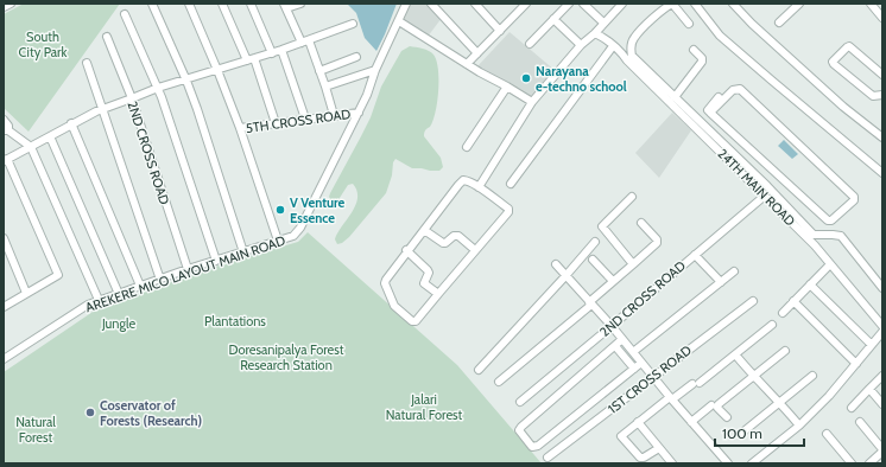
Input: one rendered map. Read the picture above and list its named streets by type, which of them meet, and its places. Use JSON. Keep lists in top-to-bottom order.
{
  "streets": {
    "street": [
      "5TH CROSS ROAD",
      "2ND CROSS ROAD",
      "24TH MAIN ROAD",
      "AREKERE MICO LAYOUT MAIN ROAD",
      "1ST CROSS ROAD"
    ]
  },
  "crossings": [
    ["5TH CROSS ROAD", "AREKERE MICO LAYOUT MAIN ROAD"],
    ["2ND CROSS ROAD", "24TH MAIN ROAD"],
    ["2ND CROSS ROAD", "AREKERE MICO LAYOUT MAIN ROAD"]
  ],
  "parks": [
    "South City Park",
    "Plantations",
    "Jungle",
    "Doresanipalya Forest Research Station",
    "Jalari Natural Forest",
    "Natural Forest"
  ],
  "places": ["Narayana e-techno school", "V Venture Essence", "Coservator of Forests (Research)"],
  "scale_bar": "100 m"
}
